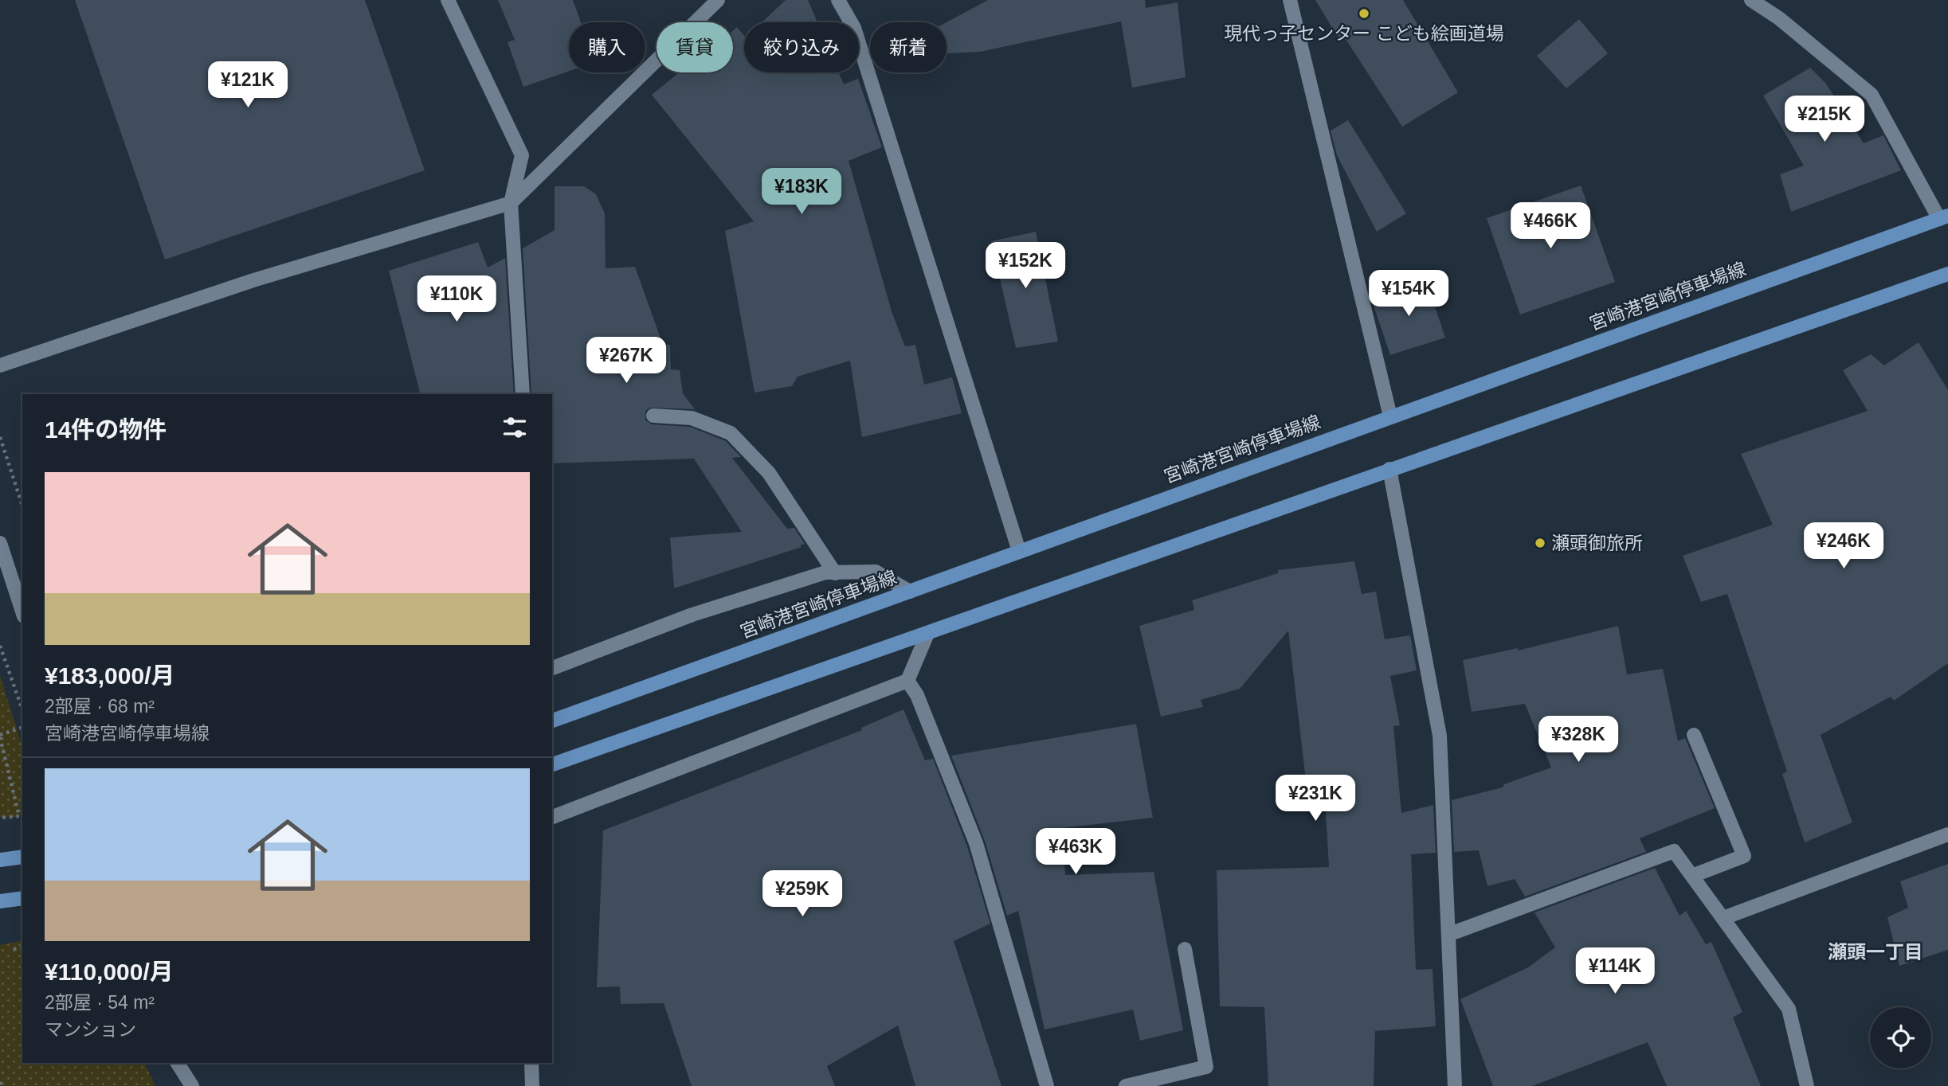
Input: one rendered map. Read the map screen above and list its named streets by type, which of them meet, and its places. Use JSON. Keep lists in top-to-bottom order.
{
  "streets": {
    "main road": ["宮崎港宮崎停車場線"]
  },
  "districts": ["瀬頭一丁目"],
  "places": ["現代っ子センター こども絵画道場", "瀬頭御旅所"],
  "page": {
    "chip": [
      "購入",
      "賃貸",
      "絞り込み",
      "新着"
    ],
    "price": [
      "¥121K",
      "¥215K",
      "¥183K",
      "¥466K",
      "¥152K",
      "¥154K",
      "¥110K",
      "¥267K",
      "¥246K",
      "¥328K",
      "¥231K",
      "¥463K",
      "¥259K",
      "¥114K"
    ],
    "heading": "14件の物件",
    "list": [
      {
        "name": "¥183,000/月",
        "note": "2部屋 · 68 m² · 宮崎港宮崎停車場線"
      },
      {
        "name": "¥110,000/月",
        "note": "2部屋 · 54 m² · マンション"
      }
    ]
  }
}
